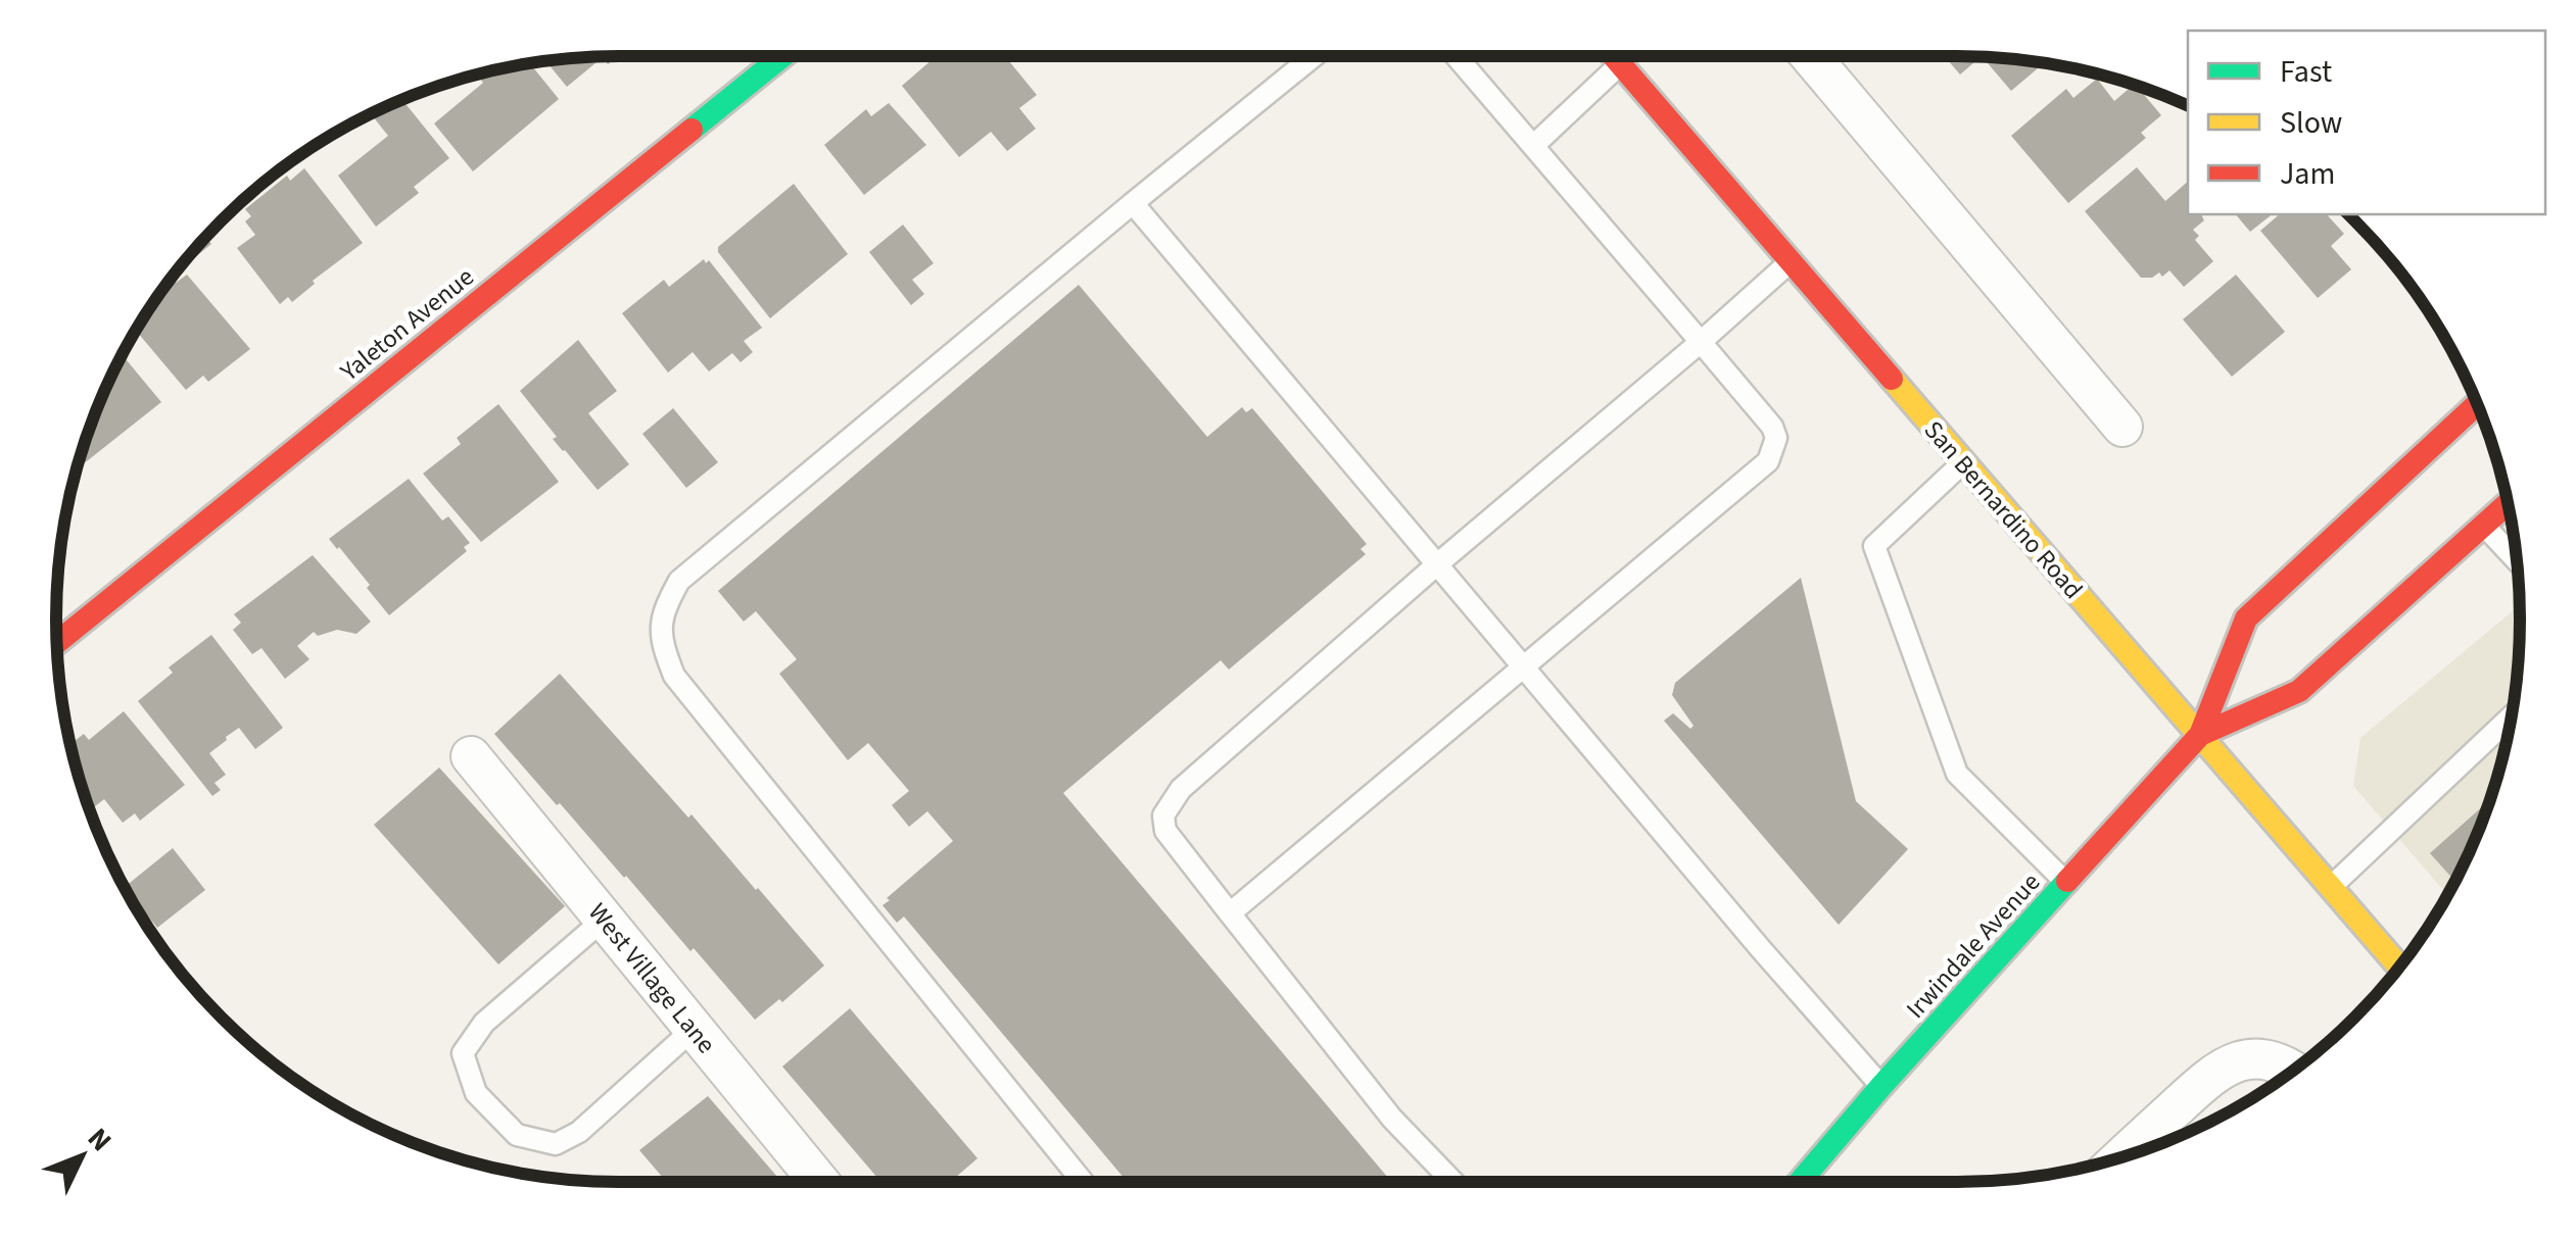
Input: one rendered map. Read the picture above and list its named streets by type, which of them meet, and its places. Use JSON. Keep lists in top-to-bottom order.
{
  "streets": {
    "main road": ["Yaleton Avenue", "San Bernardino Road", "Irwindale Avenue"],
    "street": ["West Village Lane"]
  },
  "crossings": [
    ["San Bernardino Road", "Irwindale Avenue"]
  ],
  "legend": ["Fast", "Slow", "Jam"],
  "north": "top right"
}
